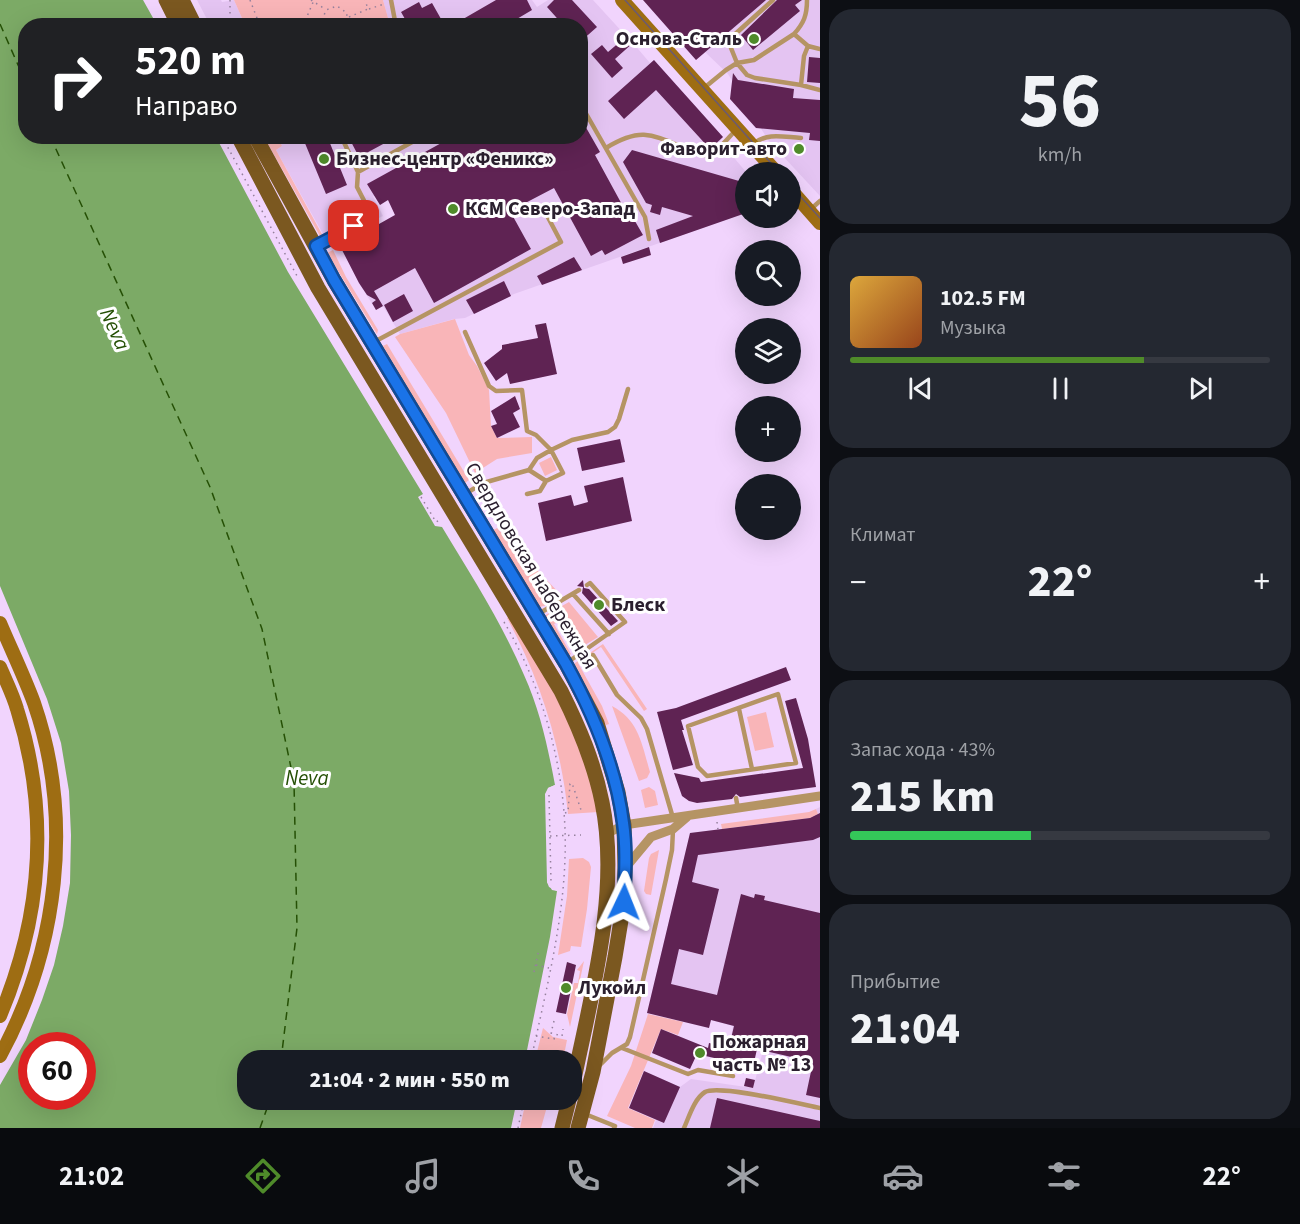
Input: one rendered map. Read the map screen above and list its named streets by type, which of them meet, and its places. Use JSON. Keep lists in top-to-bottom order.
{
  "streets": {
    "main road": ["Свердловская набережная"]
  },
  "water": ["Neva"],
  "places": [
    "Основа-Сталь",
    "Фаворит-авто",
    "Бизнес-центр «Феникс»",
    "КСМ Северо-Запад",
    "Блеск",
    "Лукойл",
    "Пожарная часть № 13"
  ],
  "page": {
    "tile": [
      ["56", "km/h"],
      "Климат",
      ["Запас хода · 43%", "215 km"],
      ["Прибытие", "21:04"]
    ],
    "turn": ["520 m", "Направо"],
    "map_buttons": ["+", "−"],
    "song": ["102.5 FM", "Музыка"],
    "heat": ["−", "22°", "+"],
    "limit": "60",
    "trip": "21:04 · 2 мин · 550 m",
    "tabs": ["21:02", "22°"]
  }
}
